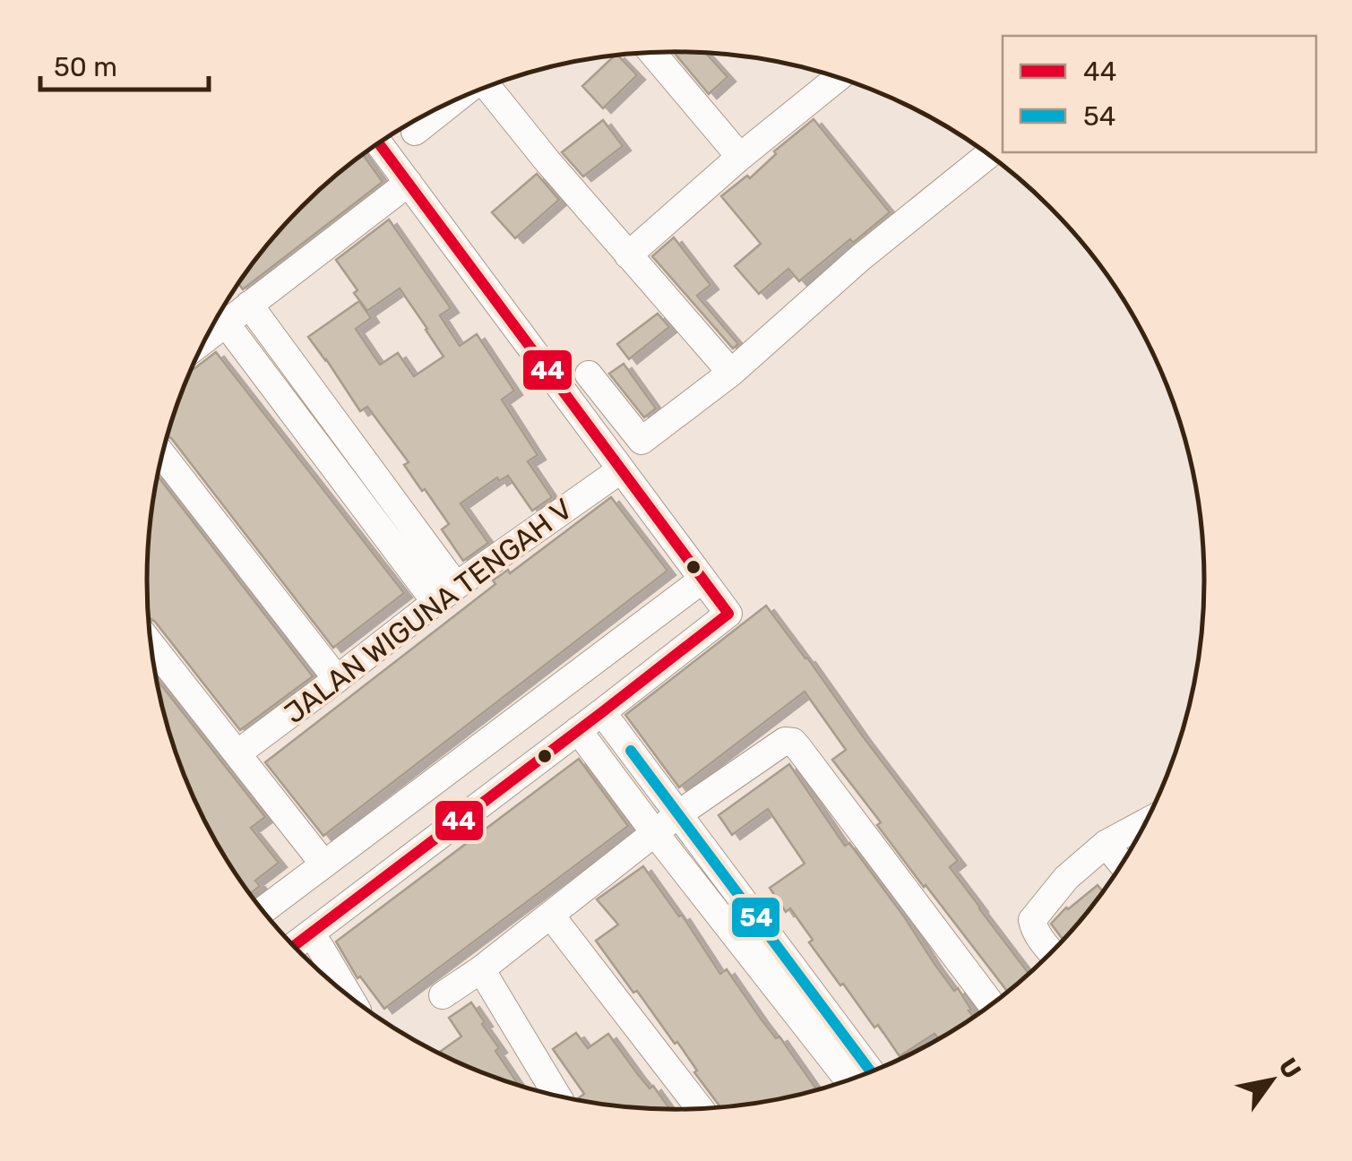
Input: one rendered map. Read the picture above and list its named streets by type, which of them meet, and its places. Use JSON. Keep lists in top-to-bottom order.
{
  "streets": {
    "street": ["JALAN WIGUNA TENGAH V"]
  },
  "lines": ["transit line 44", "transit line 54"],
  "legend": ["44", "54"],
  "scale_bar": "50 m",
  "north": "top right"
}
